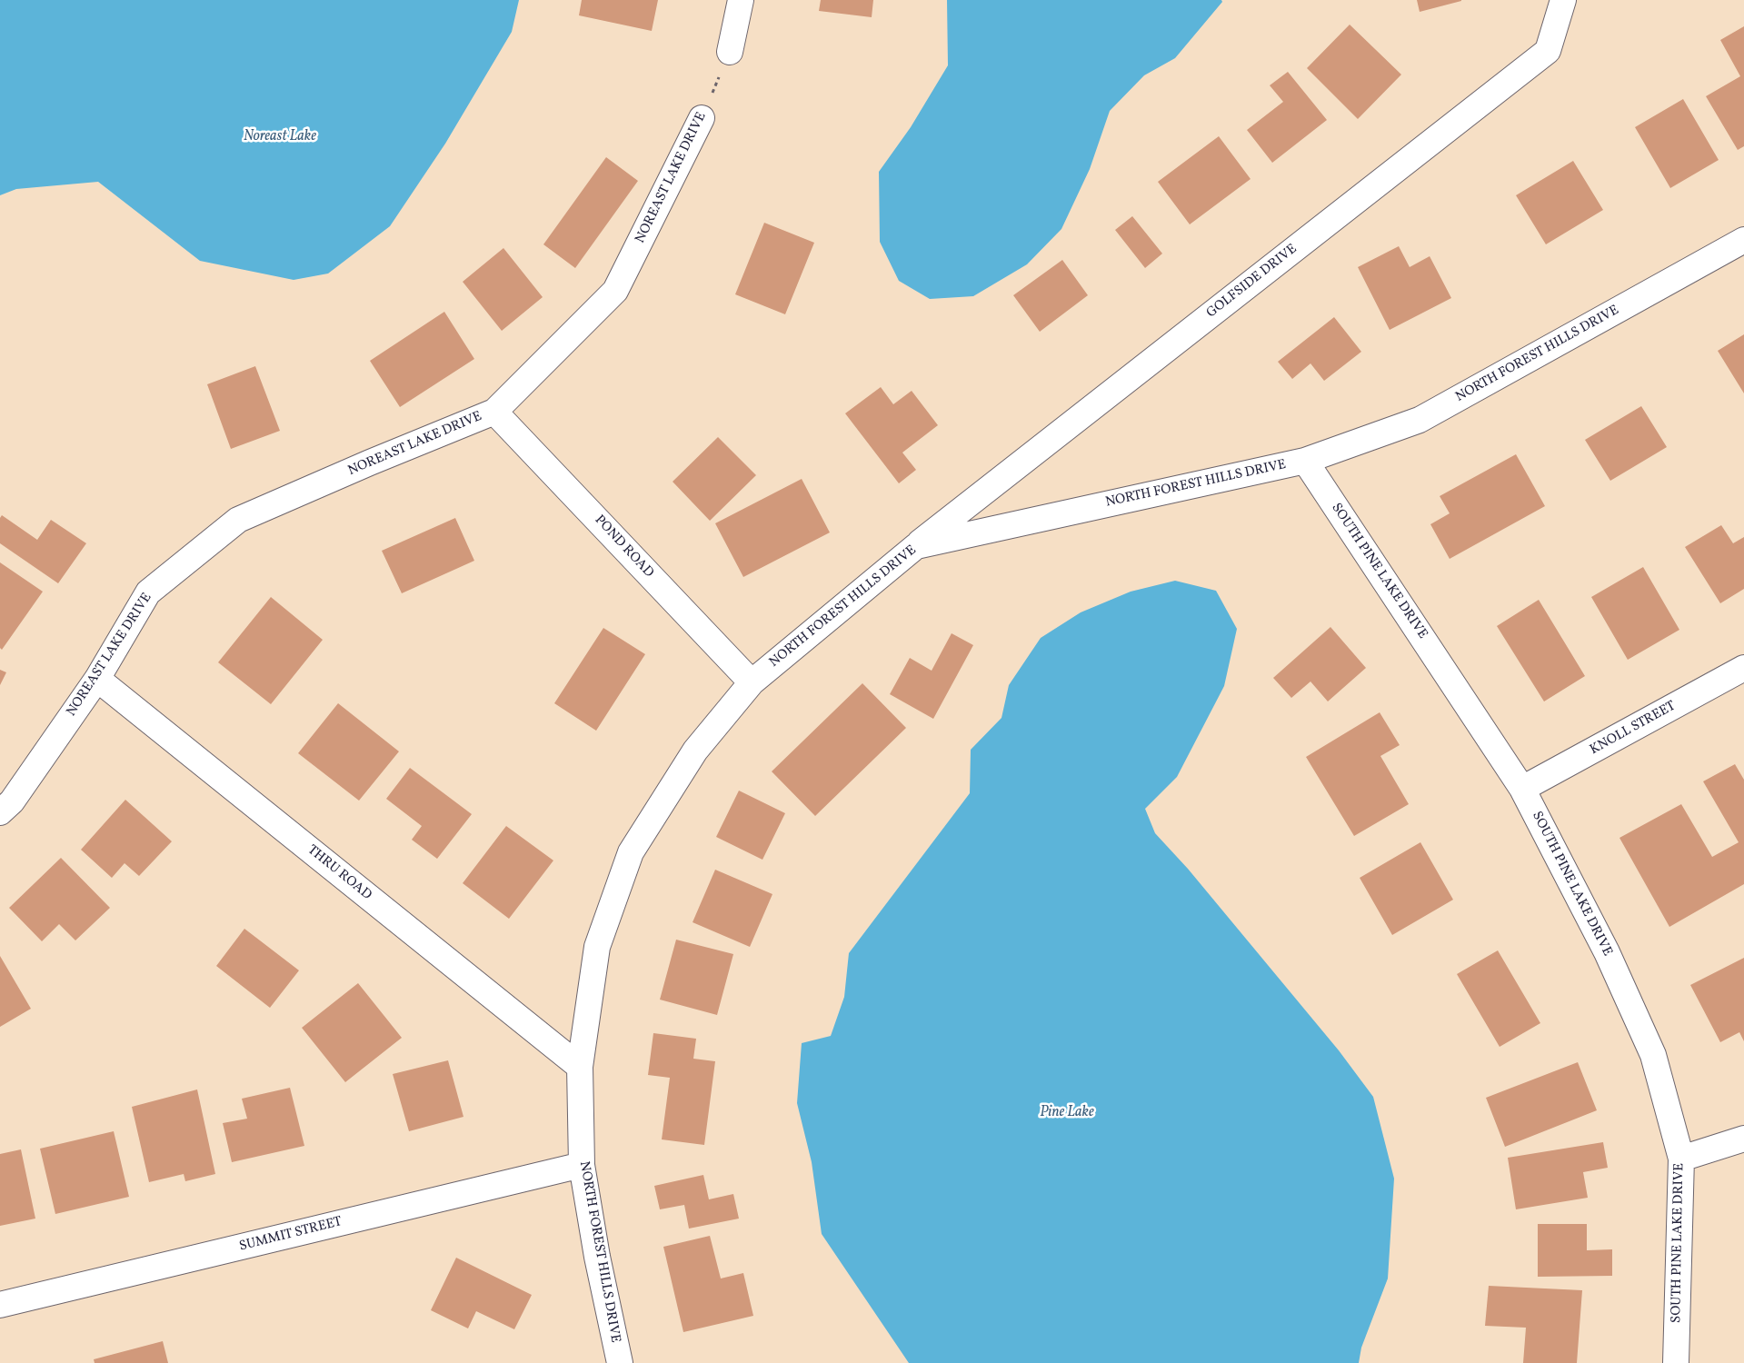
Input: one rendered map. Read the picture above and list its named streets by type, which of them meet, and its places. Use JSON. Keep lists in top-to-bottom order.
{
  "streets": {
    "street": [
      "NOREAST LAKE DRIVE",
      "GOLFSIDE DRIVE",
      "NORTH FOREST HILLS DRIVE",
      "POND ROAD",
      "SOUTH PINE LAKE DRIVE",
      "KNOLL STREET",
      "THRU ROAD",
      "SUMMIT STREET"
    ]
  },
  "crossings": [
    ["NOREAST LAKE DRIVE", "POND ROAD"],
    ["NOREAST LAKE DRIVE", "THRU ROAD"],
    ["GOLFSIDE DRIVE", "NORTH FOREST HILLS DRIVE"],
    ["NORTH FOREST HILLS DRIVE", "POND ROAD"],
    ["NORTH FOREST HILLS DRIVE", "SOUTH PINE LAKE DRIVE"],
    ["NORTH FOREST HILLS DRIVE", "THRU ROAD"],
    ["NORTH FOREST HILLS DRIVE", "SUMMIT STREET"],
    ["SOUTH PINE LAKE DRIVE", "KNOLL STREET"]
  ],
  "water": ["Noreast Lake", "Pine Lake"]
}
